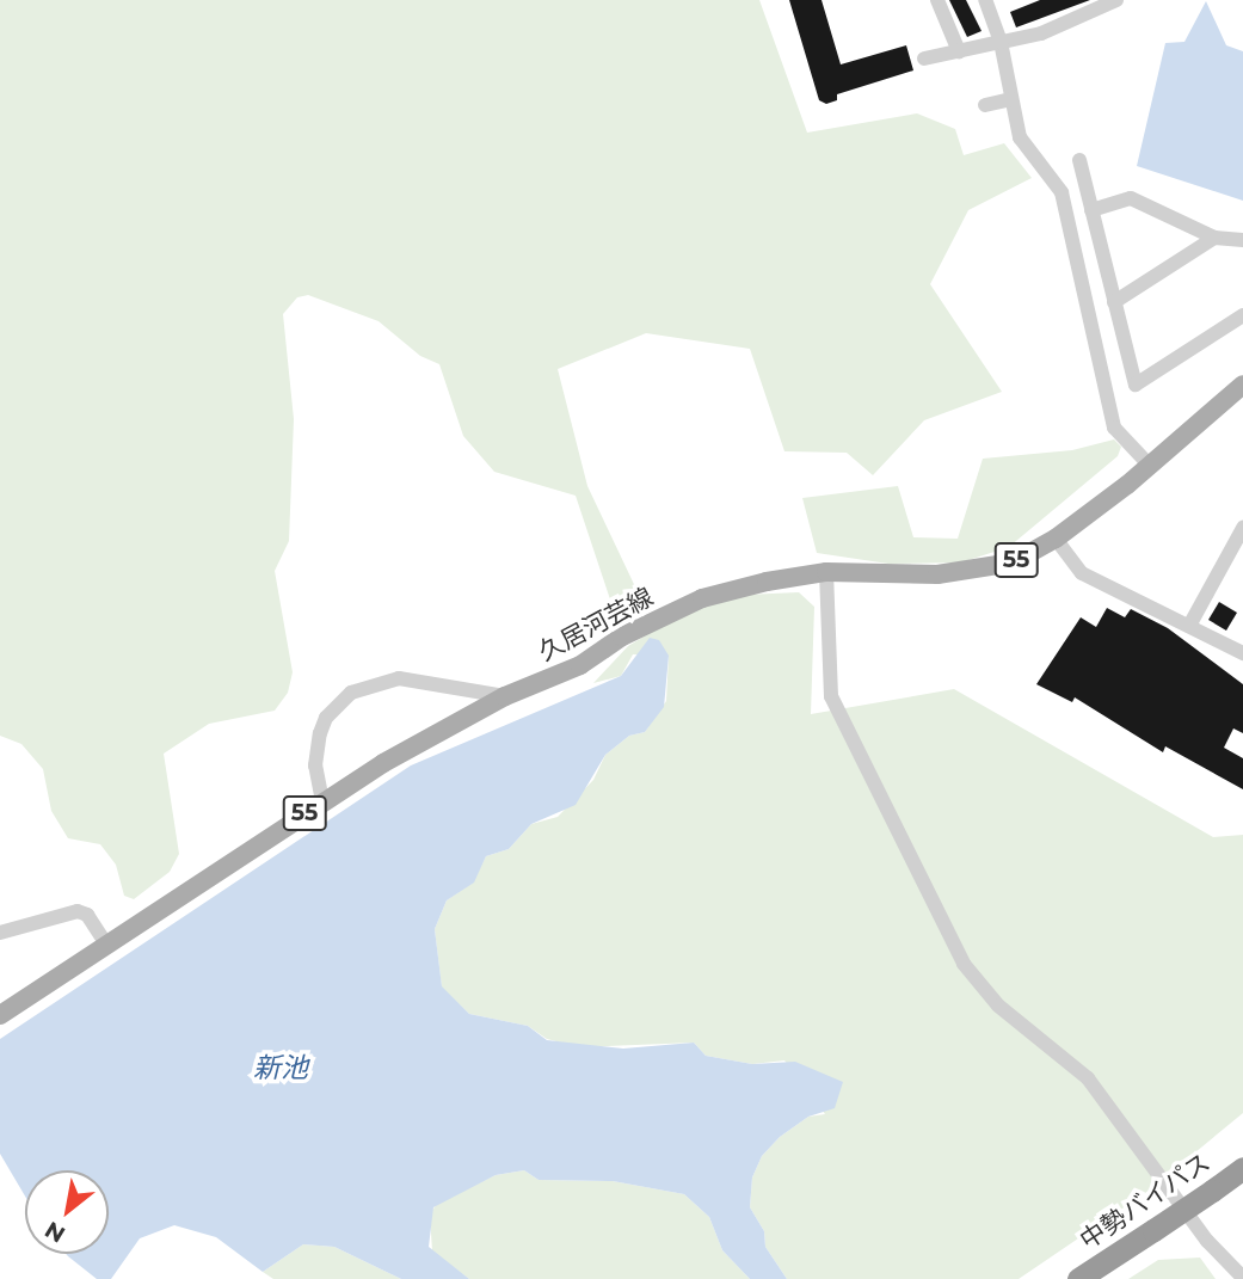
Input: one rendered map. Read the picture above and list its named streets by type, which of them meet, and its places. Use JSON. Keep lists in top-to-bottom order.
{
  "streets": {
    "highway": ["中勢バイパス"],
    "main road": ["55", "久居河芸線"]
  },
  "water": ["新池"],
  "north": "bottom left"
}
